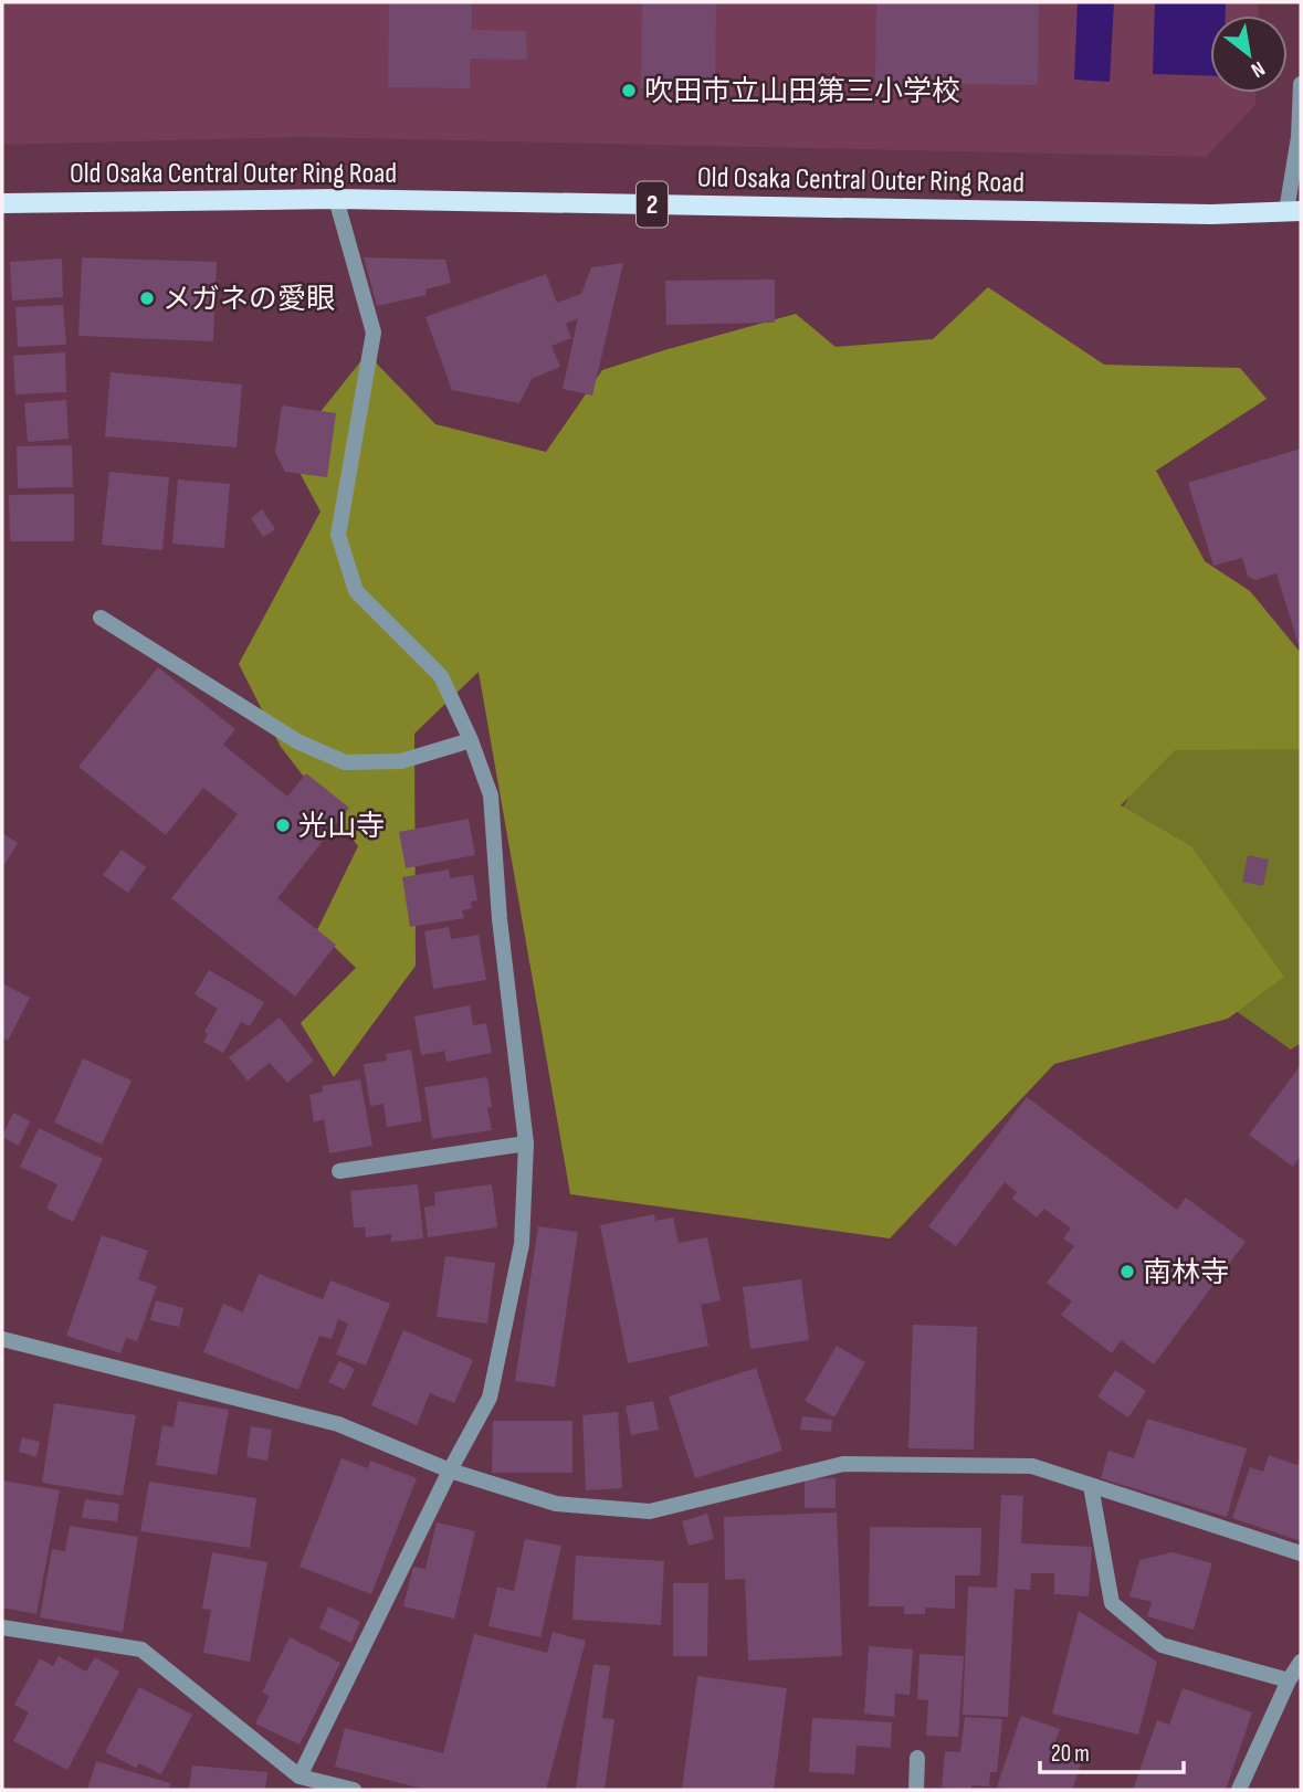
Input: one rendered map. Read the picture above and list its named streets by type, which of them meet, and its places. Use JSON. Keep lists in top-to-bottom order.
{
  "streets": {
    "main road": ["Old Osaka Central Outer Ring Road", "2"]
  },
  "places": [
    "吹田市立山田第三小学校",
    "メガネの愛眼",
    "光山寺",
    "南林寺"
  ],
  "scale_bar": "20 m",
  "north": "bottom right"
}
